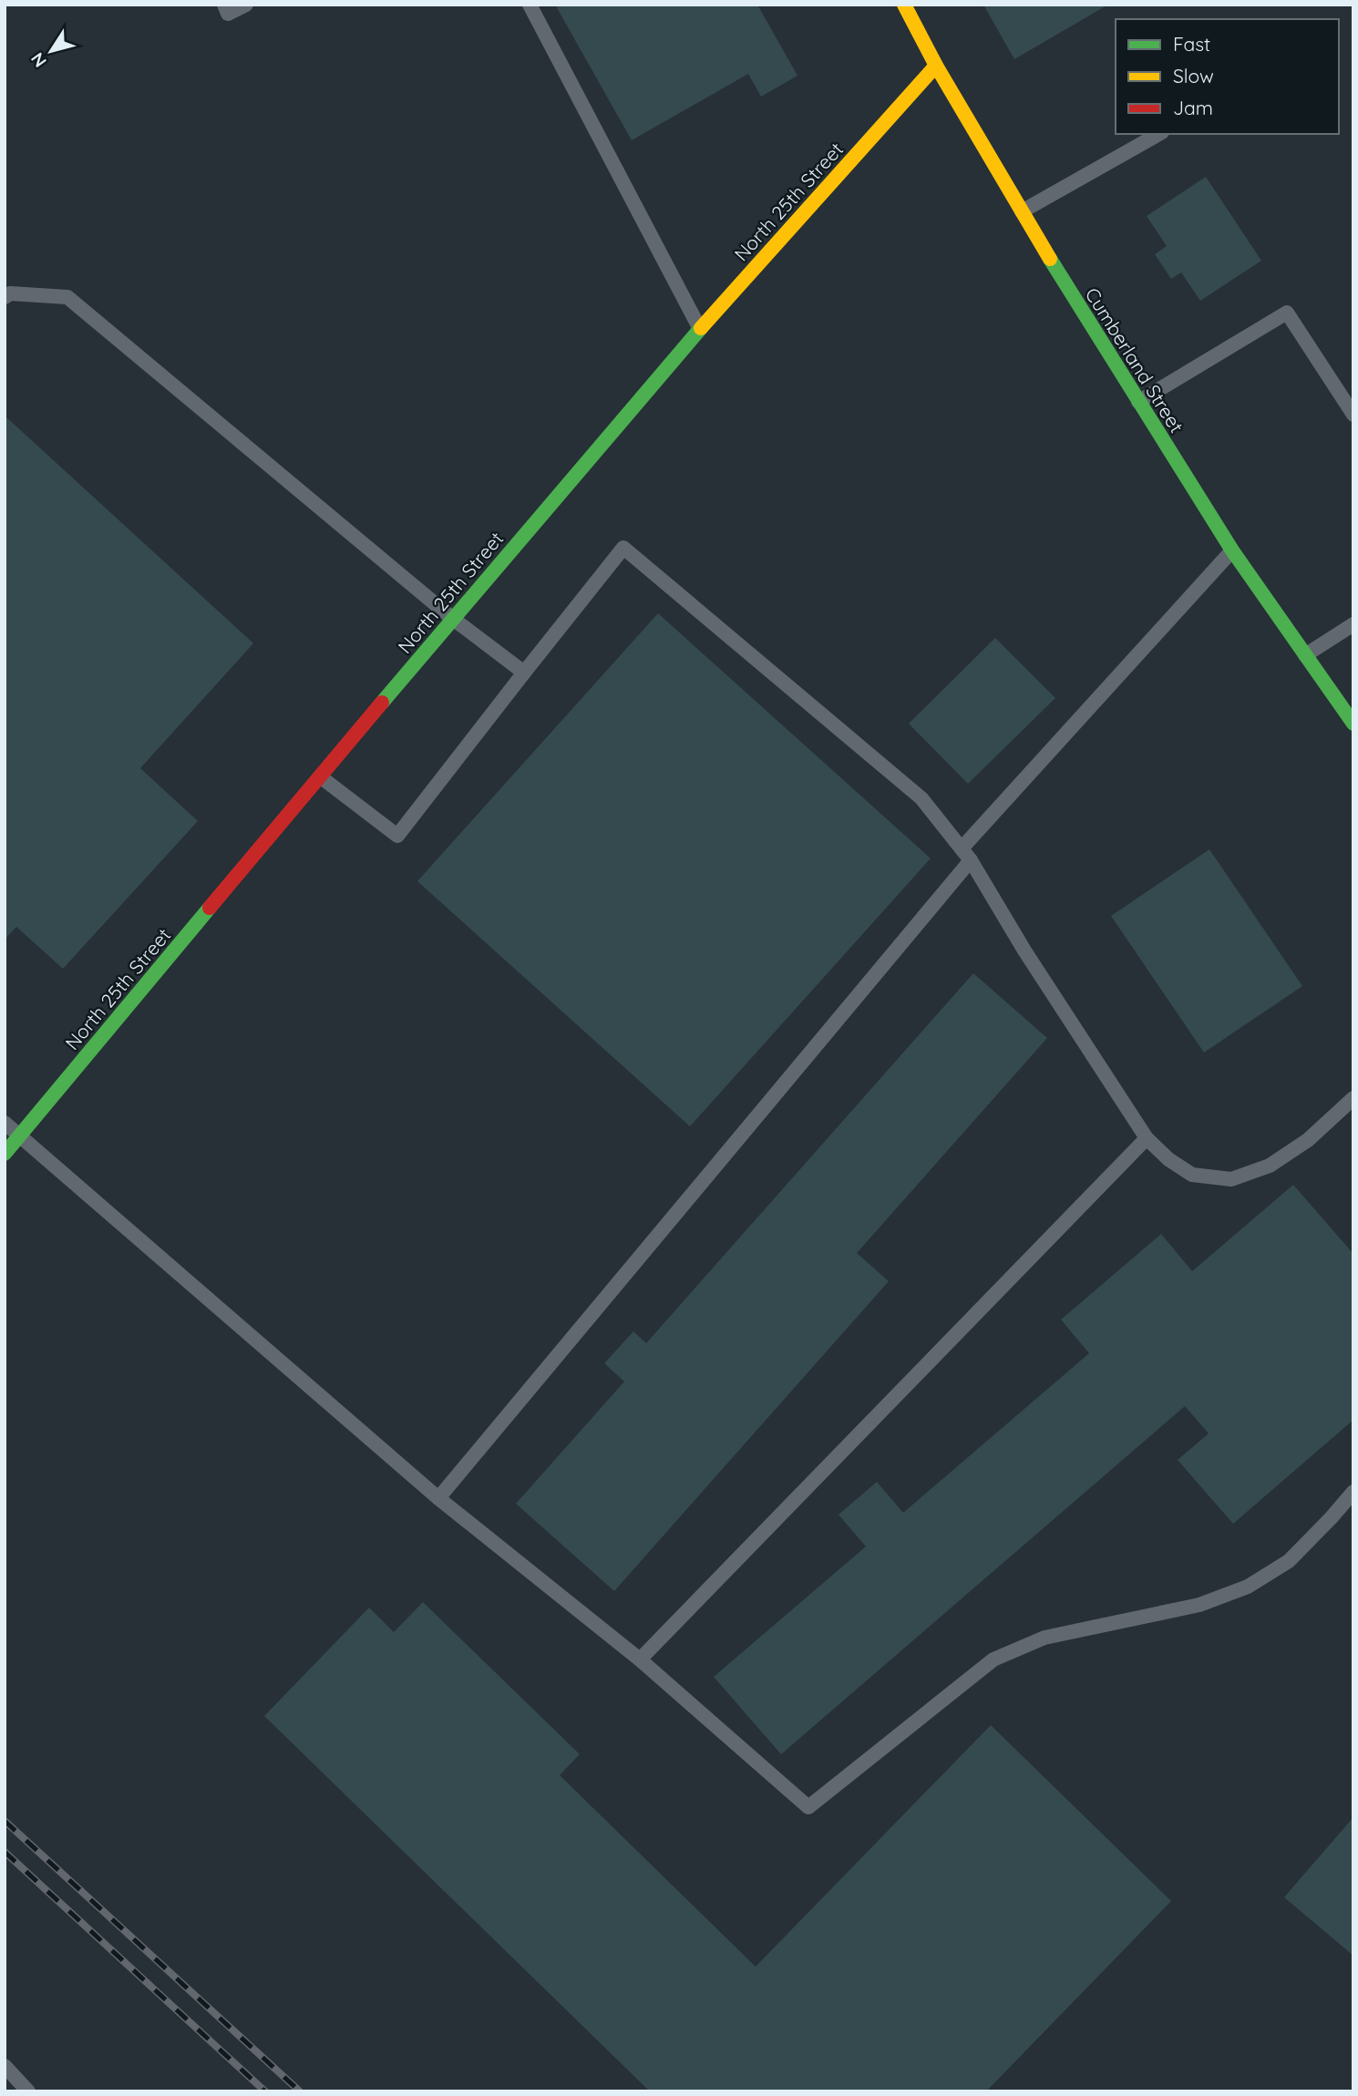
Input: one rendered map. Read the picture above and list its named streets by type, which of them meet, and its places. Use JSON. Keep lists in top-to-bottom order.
{
  "streets": {
    "main road": ["North 25th Street", "Cumberland Street"]
  },
  "crossings": [
    ["North 25th Street", "Cumberland Street"]
  ],
  "legend": ["Fast", "Slow", "Jam"],
  "north": "bottom left"
}
